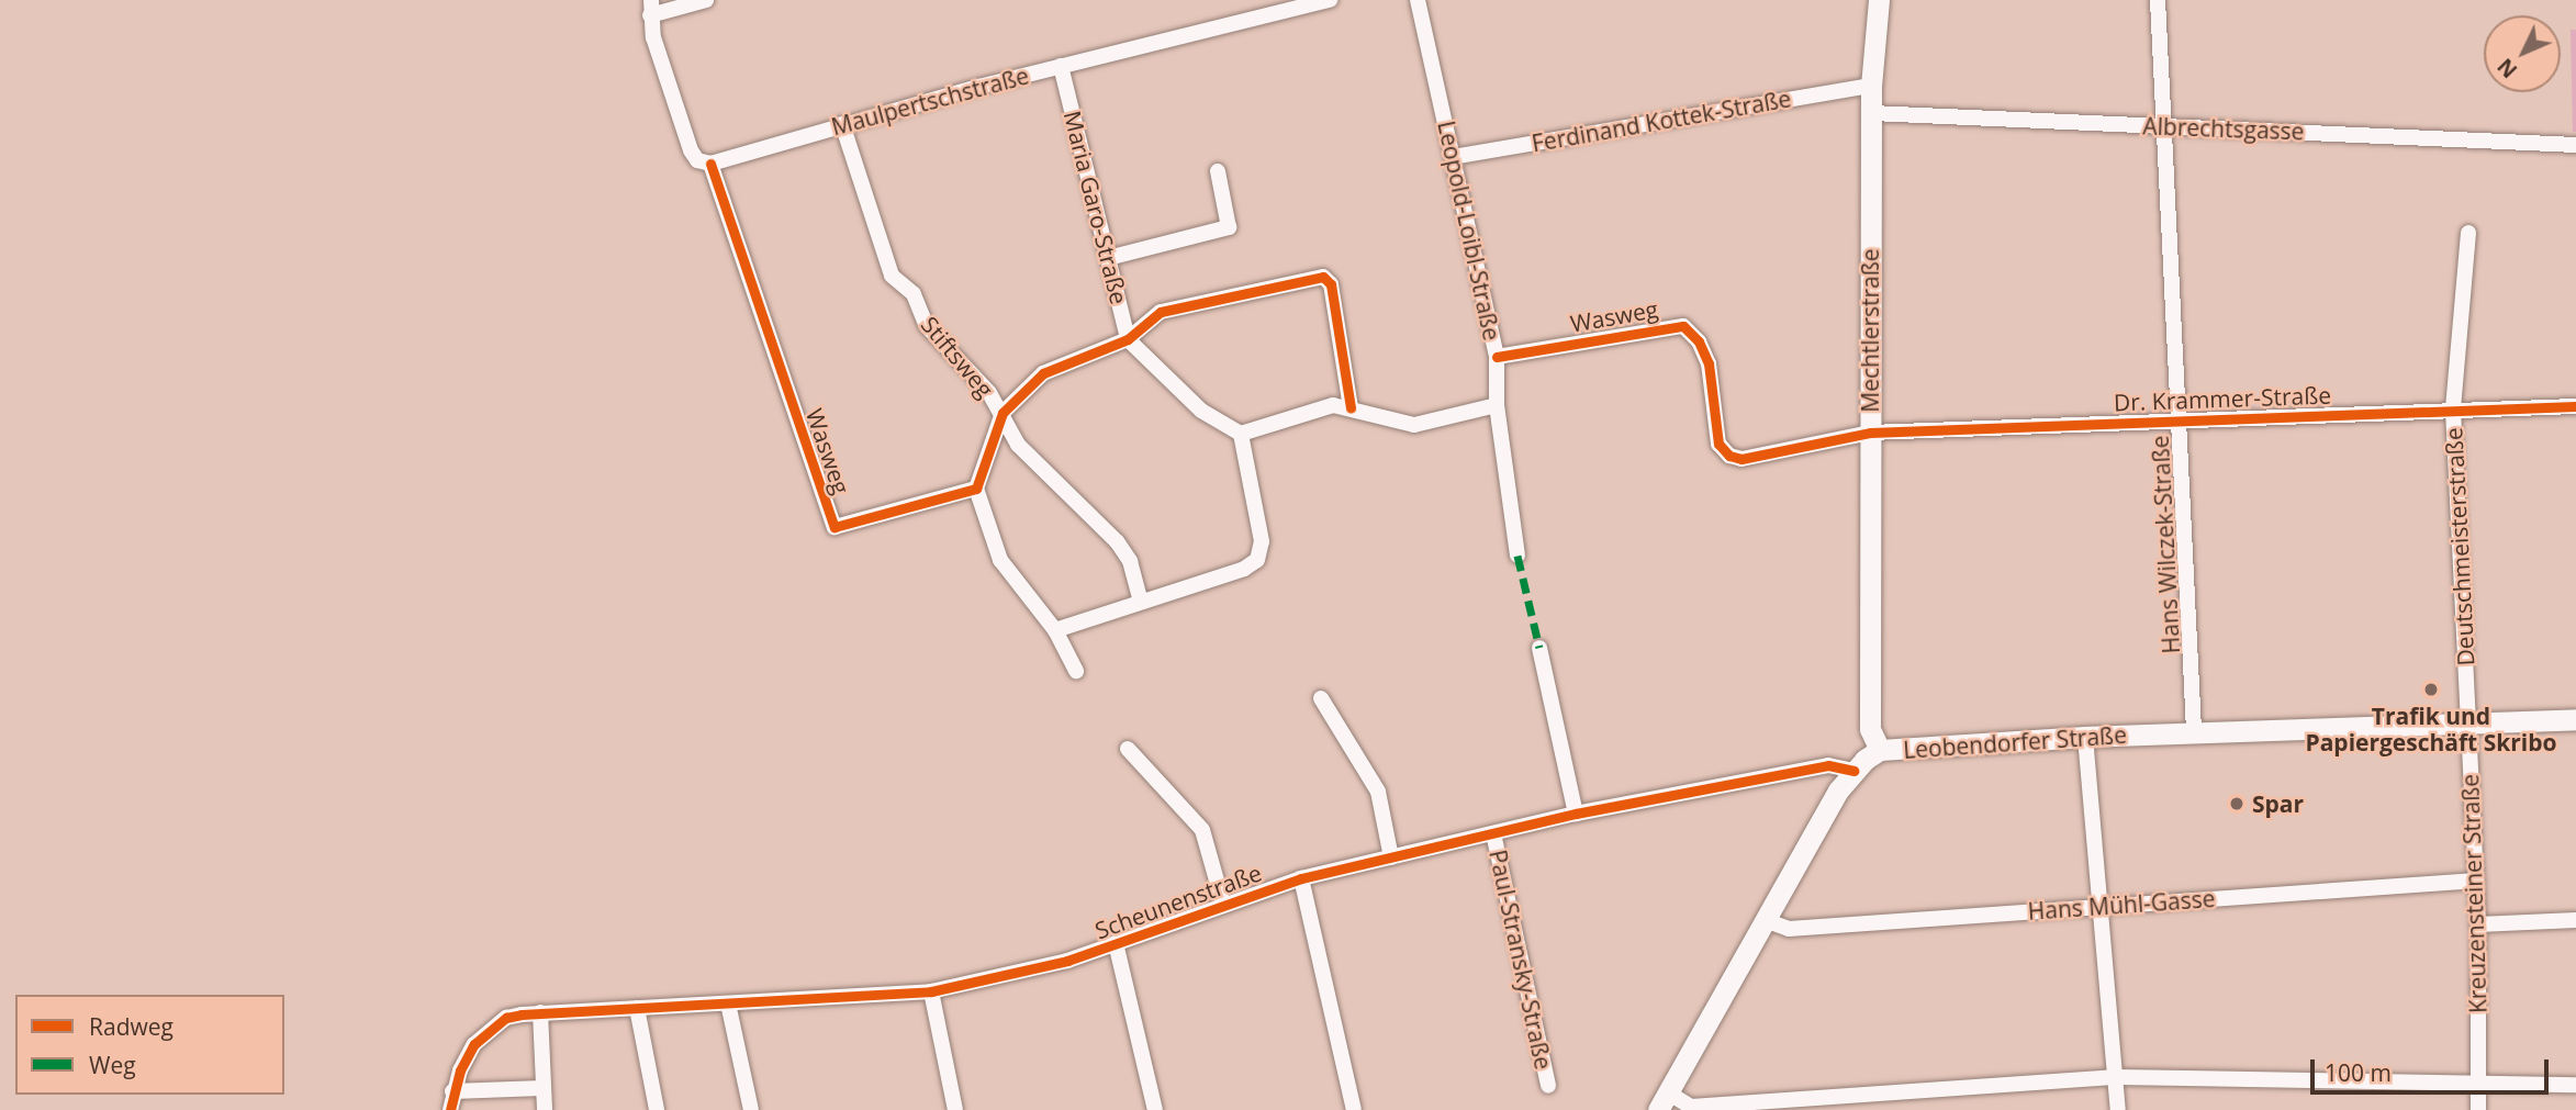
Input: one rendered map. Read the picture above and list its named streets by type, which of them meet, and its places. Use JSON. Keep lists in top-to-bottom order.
{
  "streets": {
    "main road": ["Mechtlerstraße", "Leobendorfer Straße"],
    "street": [
      "Maulpertschstraße",
      "Ferdinand Kottek-Straße",
      "Albrechtsgasse",
      "Maria Garo-Straße",
      "Leopold-Loibl-Straße",
      "Wasweg",
      "Stiftsweg",
      "Dr. Krammer-Straße",
      "Hans Wilczek-Straße",
      "Deutschmeisterstraße",
      "Kreuzensteiner Straße",
      "Scheunenstraße",
      "Hans Mühl-Gasse",
      "Paul-Stransky-Straße"
    ]
  },
  "crossings": [
    ["Maulpertschstraße", "Maria Garo-Straße"],
    ["Maulpertschstraße", "Wasweg"],
    ["Maulpertschstraße", "Stiftsweg"],
    ["Ferdinand Kottek-Straße", "Leopold-Loibl-Straße"],
    ["Ferdinand Kottek-Straße", "Mechtlerstraße"],
    ["Albrechtsgasse", "Mechtlerstraße"],
    ["Albrechtsgasse", "Hans Wilczek-Straße"],
    ["Leopold-Loibl-Straße", "Wasweg"],
    ["Wasweg", "Mechtlerstraße"],
    ["Wasweg", "Dr. Krammer-Straße"],
    ["Mechtlerstraße", "Dr. Krammer-Straße"],
    ["Mechtlerstraße", "Leobendorfer Straße"],
    ["Dr. Krammer-Straße", "Hans Wilczek-Straße"],
    ["Dr. Krammer-Straße", "Deutschmeisterstraße"],
    ["Hans Wilczek-Straße", "Leobendorfer Straße"],
    ["Deutschmeisterstraße", "Leobendorfer Straße"],
    ["Deutschmeisterstraße", "Kreuzensteiner Straße"],
    ["Leobendorfer Straße", "Kreuzensteiner Straße"],
    ["Leobendorfer Straße", "Scheunenstraße"],
    ["Leobendorfer Straße", "Hans Mühl-Gasse"],
    ["Kreuzensteiner Straße", "Hans Mühl-Gasse"],
    ["Scheunenstraße", "Paul-Stransky-Straße"]
  ],
  "places": ["Trafik und Papiergeschäft Skribo", "Spar"],
  "legend": ["Radweg", "Weg"],
  "scale_bar": "100 m",
  "north": "bottom left"
}
